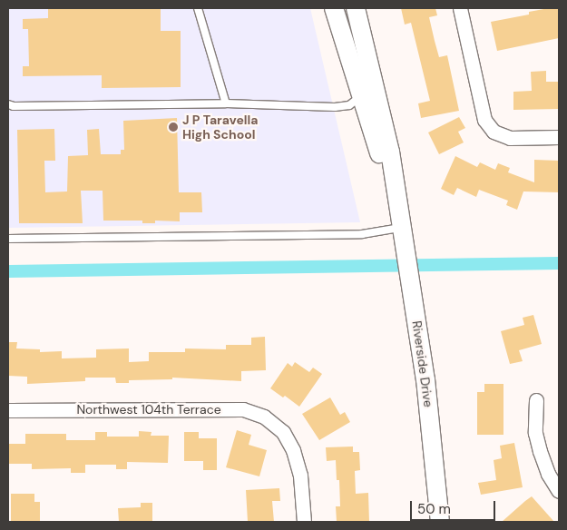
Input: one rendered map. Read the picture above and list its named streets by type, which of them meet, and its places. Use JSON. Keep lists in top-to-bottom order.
{
  "streets": {
    "street": ["Riverside Drive", "Northwest 104th Terrace"]
  },
  "places": ["J P Taravella High School"],
  "scale_bar": "50 m"
}
